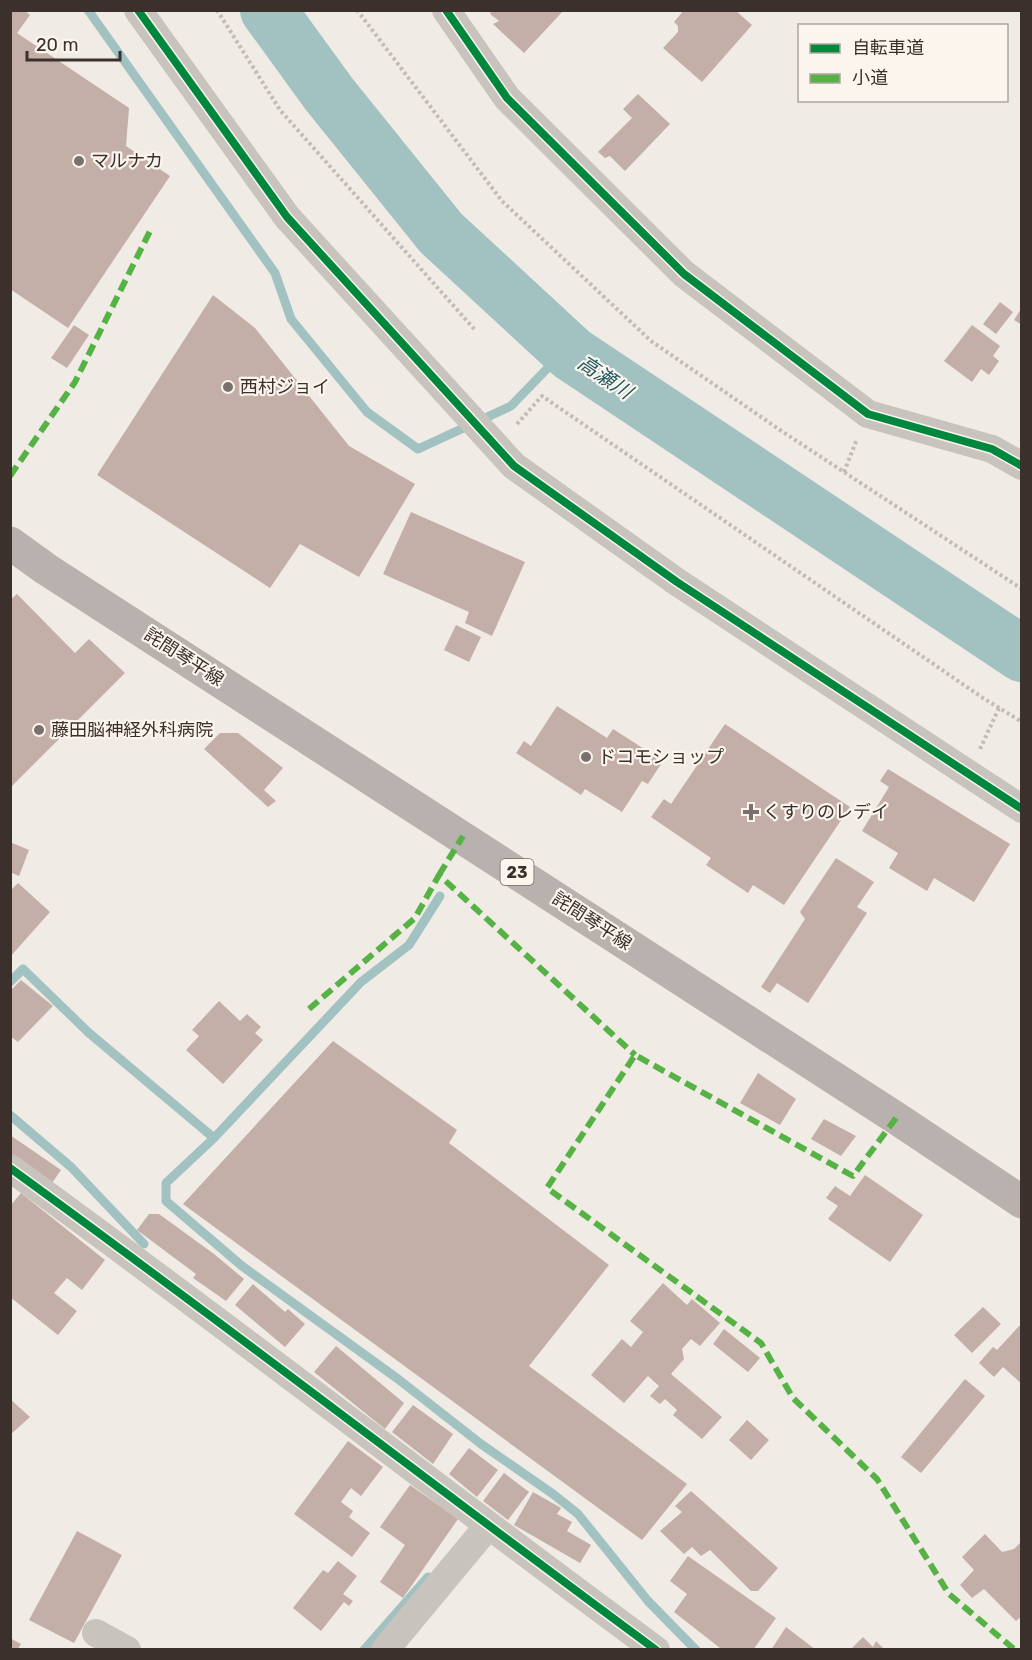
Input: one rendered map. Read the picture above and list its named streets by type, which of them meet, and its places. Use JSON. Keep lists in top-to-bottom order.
{
  "streets": {
    "main road": ["詫間琴平線", "23"]
  },
  "water": ["高瀬川"],
  "places": {
    "other": [
      "マルナカ",
      "西村ジョイ",
      "藤田脳神経外科病院",
      "ドコモショップ"
    ],
    "health": ["くすりのレデイ"]
  },
  "legend": ["自転車道", "小道"],
  "scale_bar": "20 m"
}
